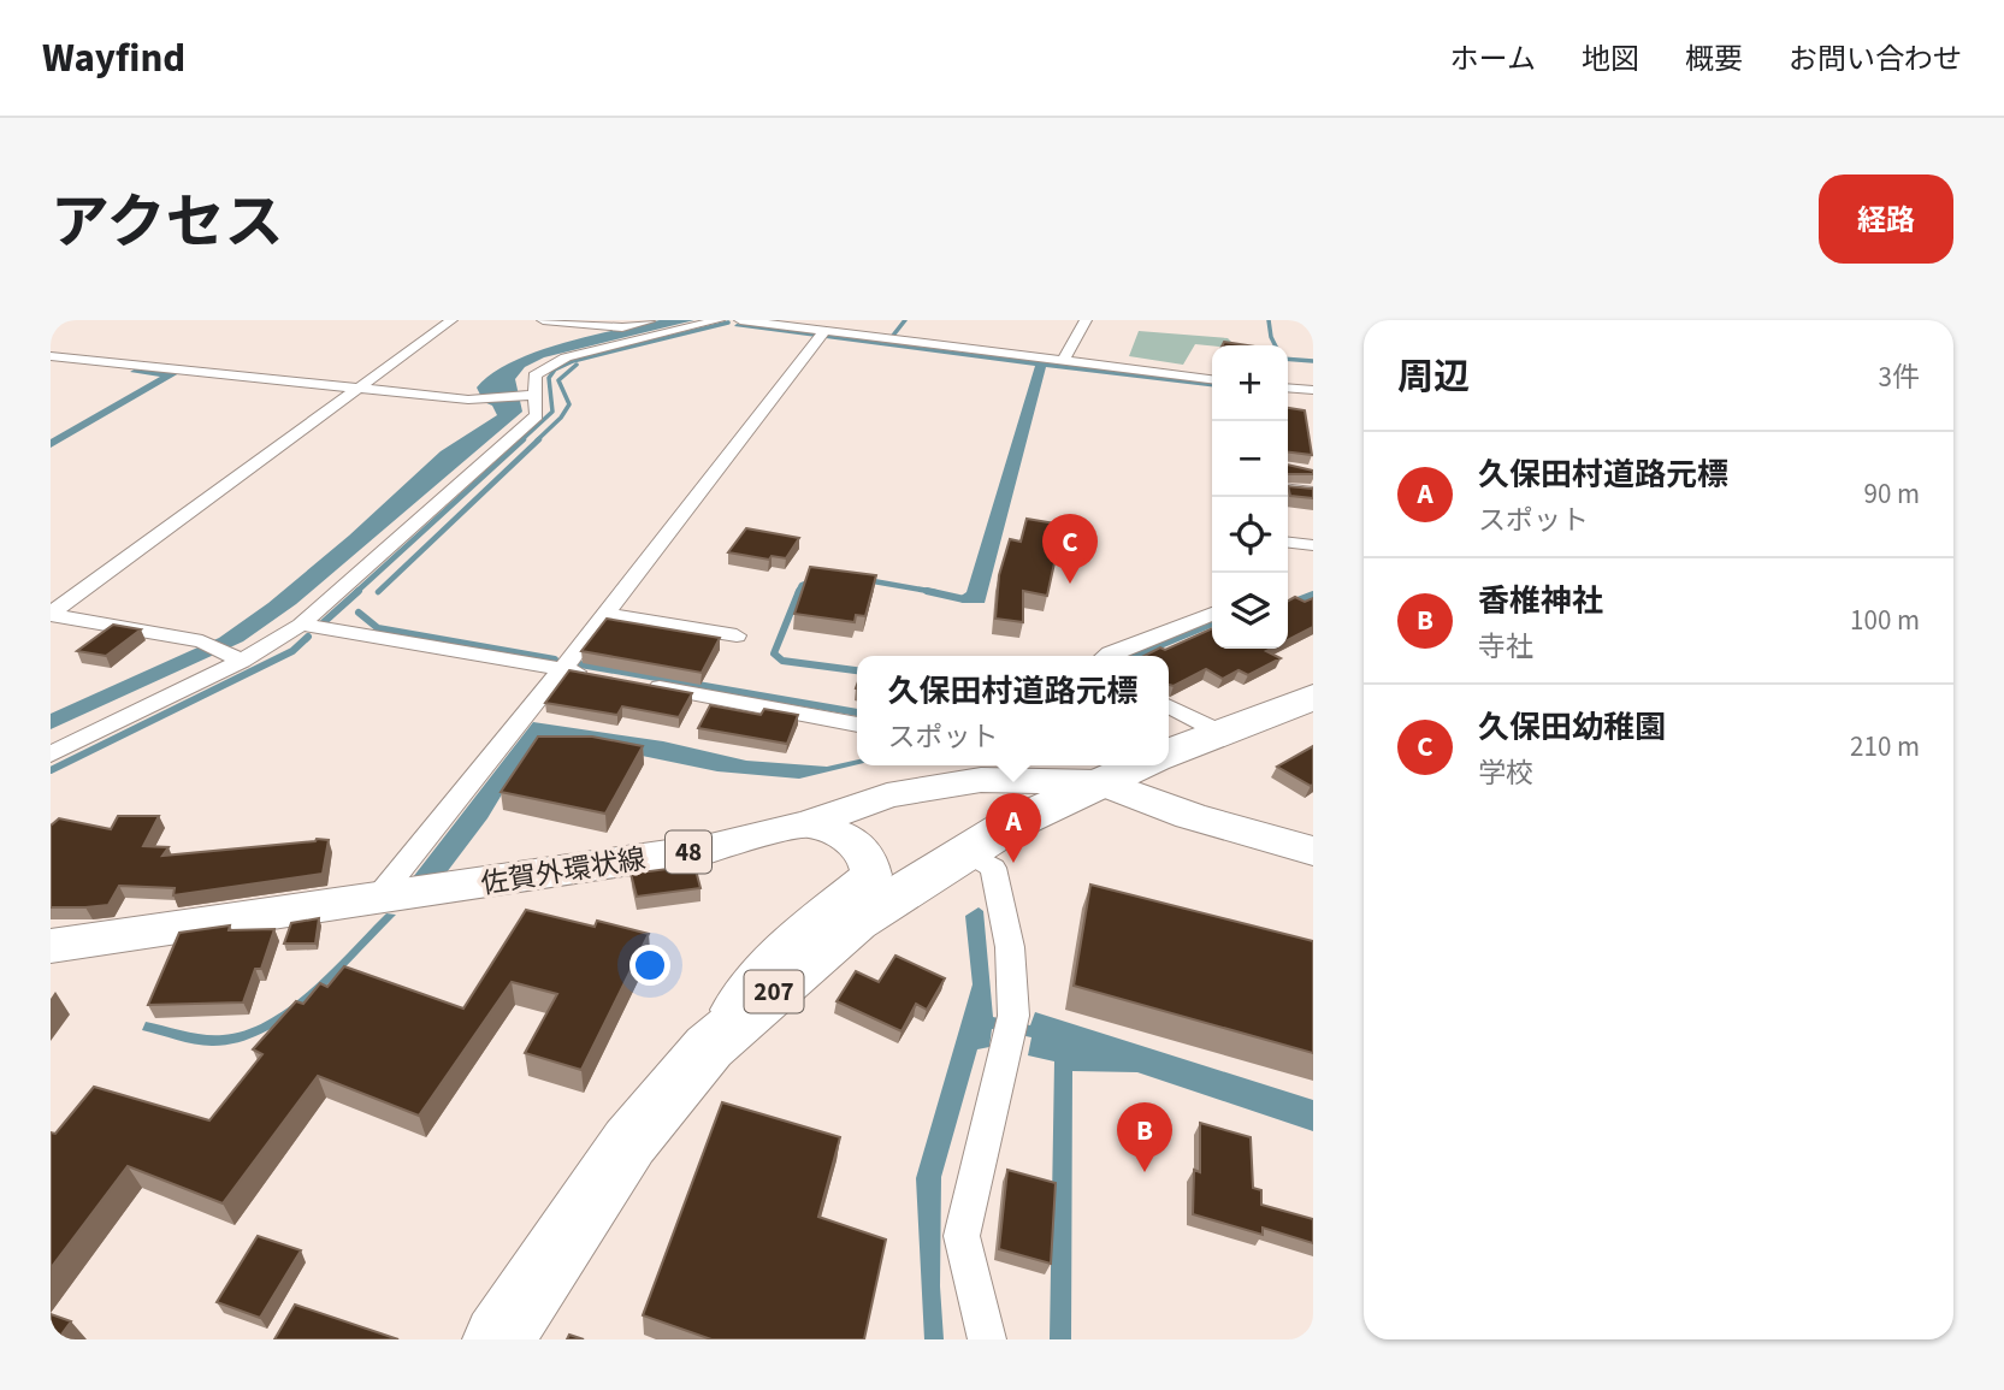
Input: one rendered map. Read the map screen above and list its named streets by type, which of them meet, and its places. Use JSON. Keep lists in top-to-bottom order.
{
  "streets": {
    "highway": ["207"],
    "main road": ["48", "佐賀外環状線"]
  },
  "crossings": [
    ["佐賀外環状線", "207"]
  ],
  "page": {
    "header": "Wayfind",
    "nav": [
      "ホーム",
      "地図",
      "概要",
      "お問い合わせ"
    ],
    "title": "アクセス",
    "buttons": "経路",
    "heading": ["周辺", "3件"],
    "map_buttons": ["+", "−"],
    "list": [
      {
        "mark": "A",
        "name": "久保田村道路元標",
        "note": "スポット",
        "value": "90 m"
      },
      {
        "mark": "B",
        "name": "香椎神社",
        "note": "寺社",
        "value": "100 m"
      },
      {
        "mark": "C",
        "name": "久保田幼稚園",
        "note": "学校",
        "value": "210 m"
      }
    ],
    "pins": ["C", "A", "B"],
    "popup": ["久保田村道路元標", "スポット"]
  }
}
